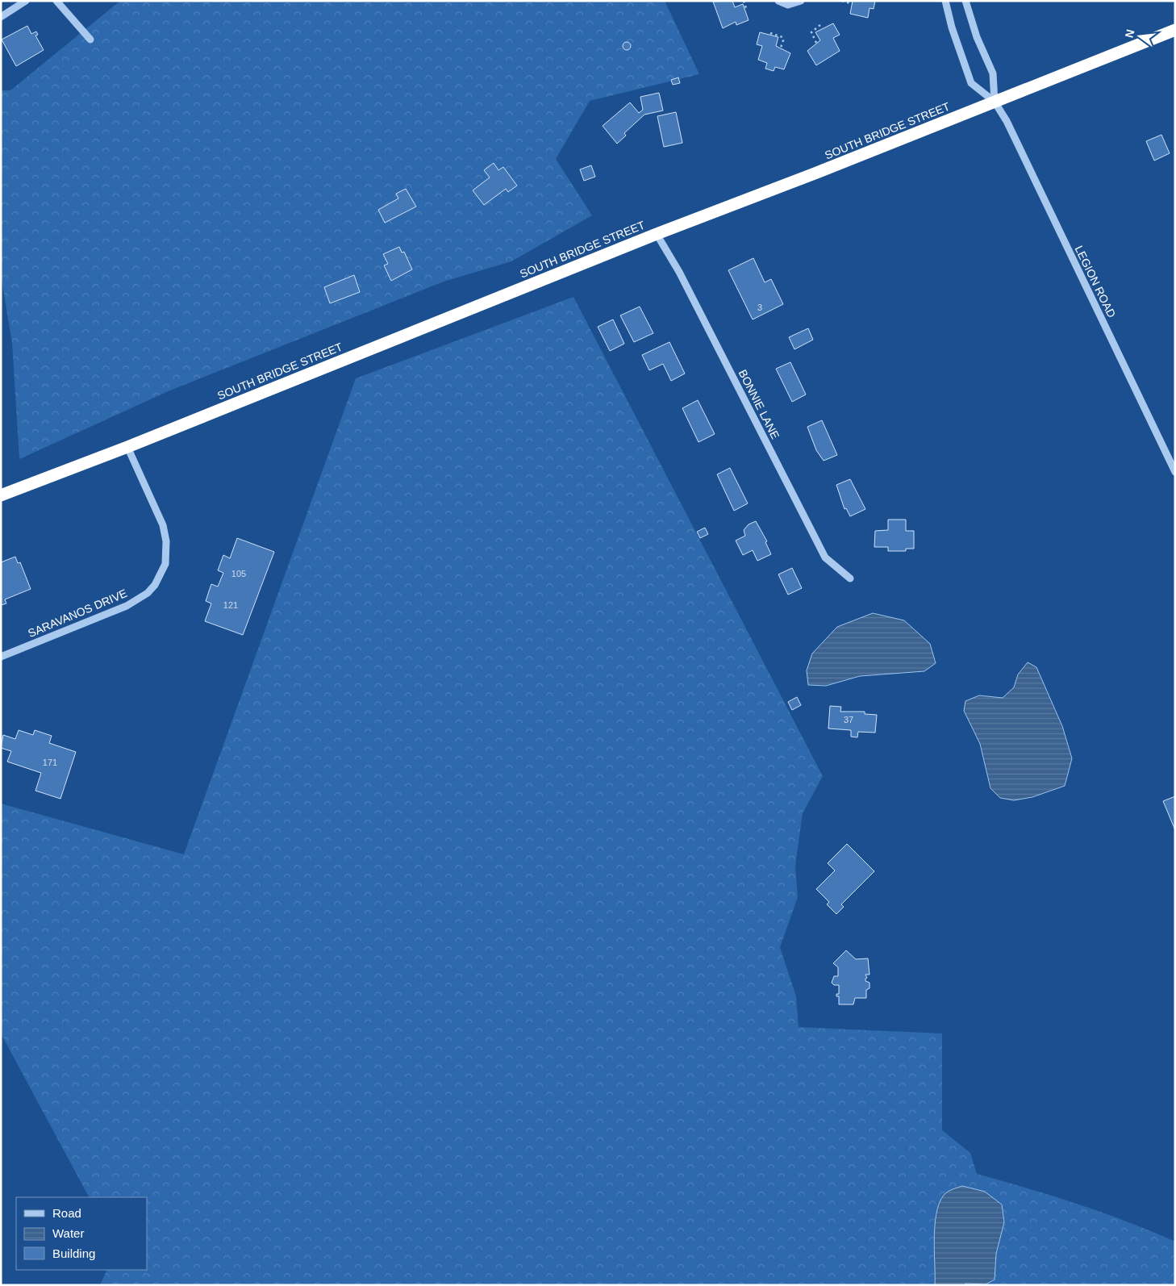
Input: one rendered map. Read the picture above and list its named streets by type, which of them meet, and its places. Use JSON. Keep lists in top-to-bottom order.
{
  "streets": {
    "highway": ["SOUTH BRIDGE STREET"],
    "street": ["LEGION ROAD", "BONNIE LANE", "SARAVANOS DRIVE"]
  },
  "crossings": [
    ["SOUTH BRIDGE STREET", "LEGION ROAD"],
    ["SOUTH BRIDGE STREET", "BONNIE LANE"],
    ["SOUTH BRIDGE STREET", "SARAVANOS DRIVE"]
  ],
  "house_numbers": [
    "3",
    "105",
    "121",
    "37",
    "171"
  ],
  "legend": ["Road", "Water", "Building"],
  "north": "left"
}
